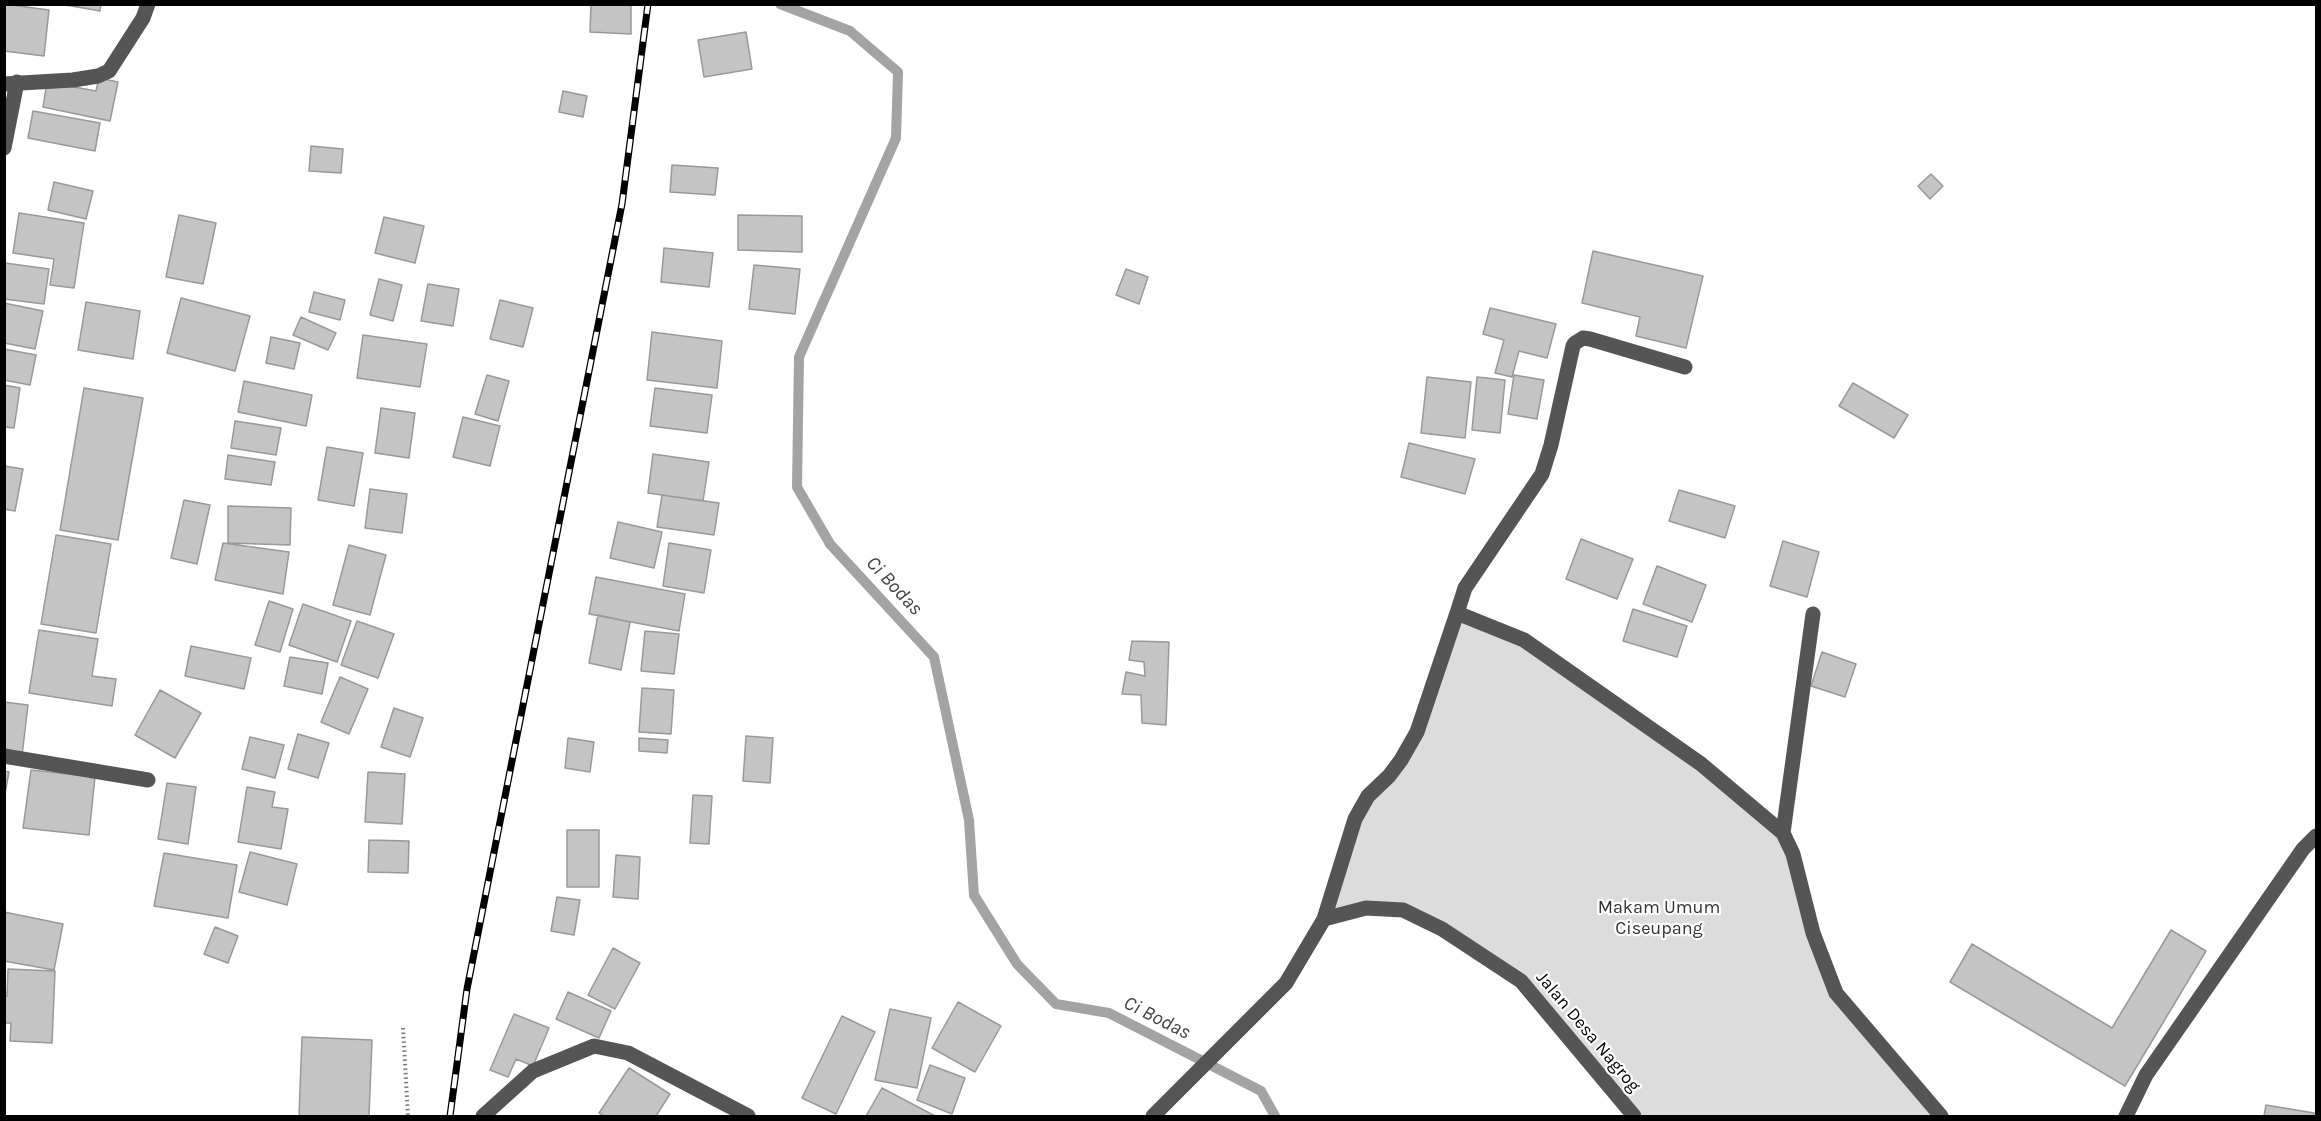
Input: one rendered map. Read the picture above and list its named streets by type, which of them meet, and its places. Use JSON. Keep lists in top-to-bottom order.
{
  "streets": {
    "street": ["Jalan Desa Nagrog"]
  },
  "water": ["Ci Bodas"],
  "parks": ["Makam Umum Ciseupang"]
}
